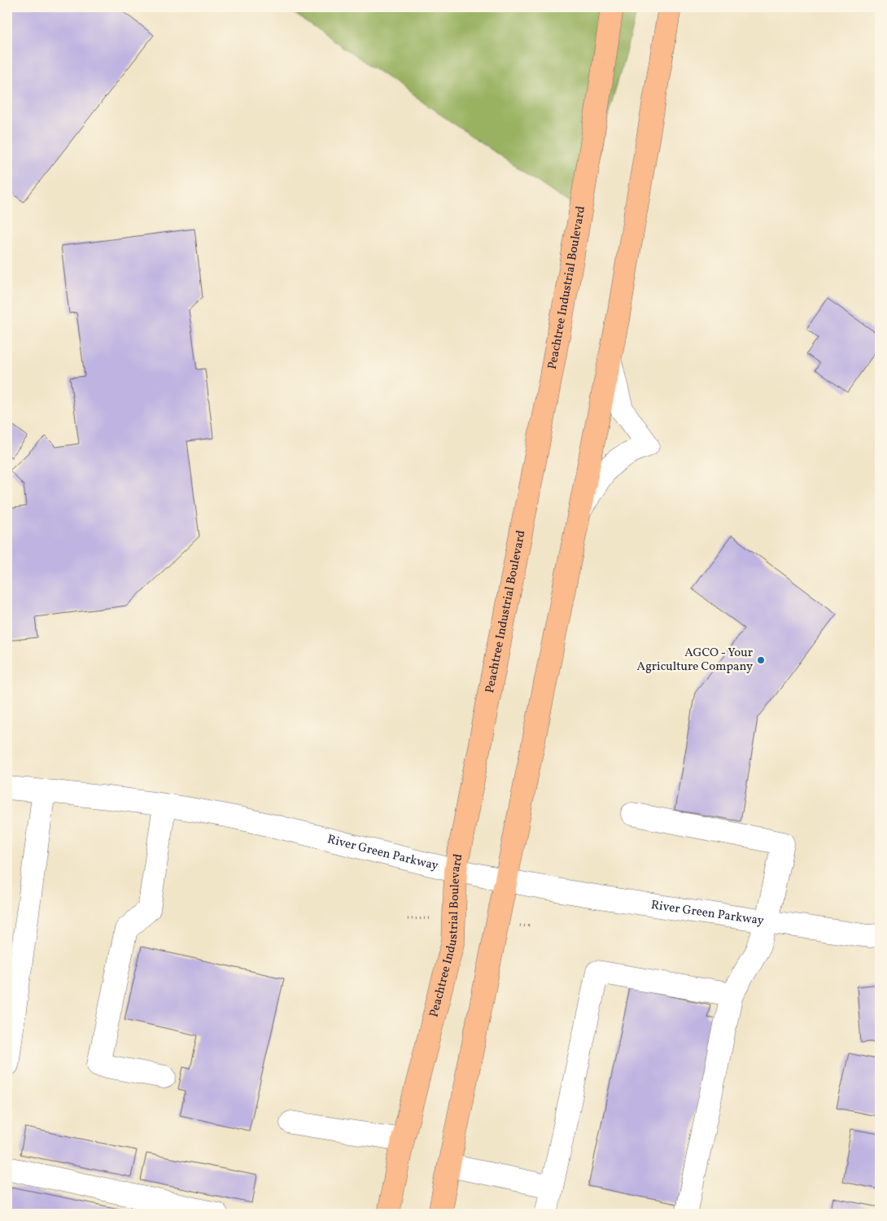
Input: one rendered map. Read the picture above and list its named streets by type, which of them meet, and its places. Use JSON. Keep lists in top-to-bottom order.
{
  "streets": {
    "highway": ["Peachtree Industrial Boulevard"],
    "street": ["River Green Parkway"]
  },
  "crossings": [
    ["Peachtree Industrial Boulevard", "River Green Parkway"]
  ],
  "places": ["AGCO - Your Agriculture Company"]
}
